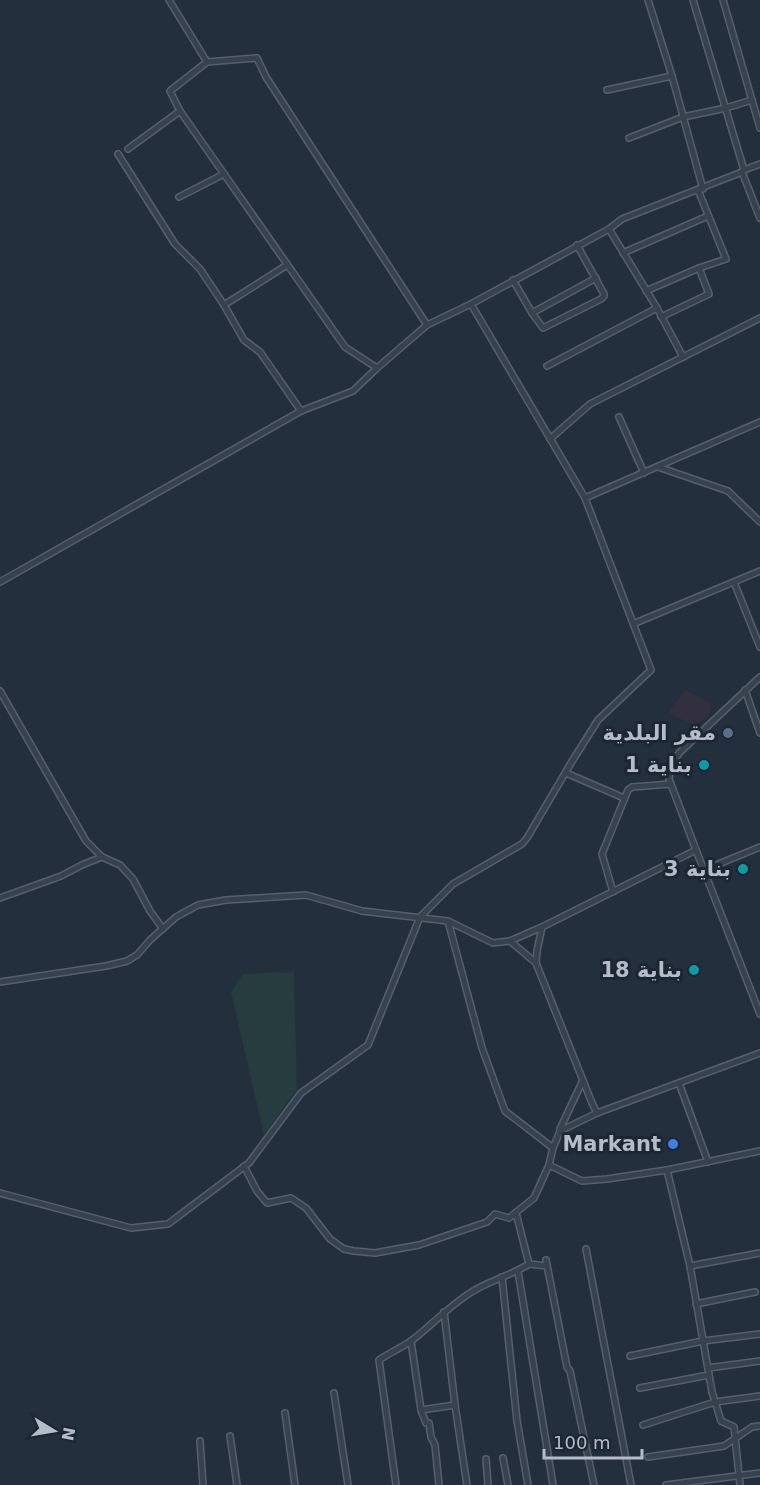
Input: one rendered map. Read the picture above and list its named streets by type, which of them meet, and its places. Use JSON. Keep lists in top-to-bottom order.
{
  "places": [
    "مقر البلدية",
    "بناية 1",
    "بناية 3",
    "بناية 18",
    "Markant"
  ],
  "scale_bar": "100 m",
  "north": "right"
}
